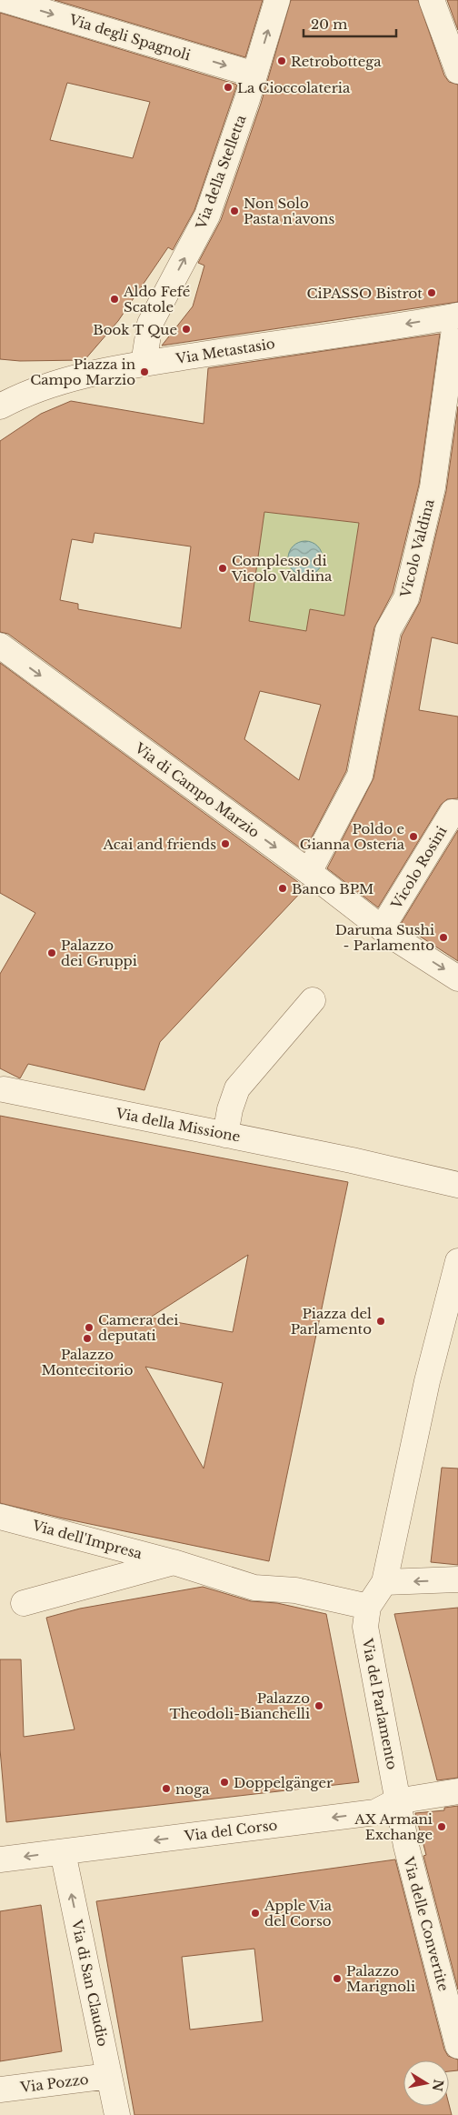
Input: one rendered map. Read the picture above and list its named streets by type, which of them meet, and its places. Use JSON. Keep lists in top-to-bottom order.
{
  "streets": {
    "street": [
      "Via degli Spagnoli",
      "Via della Stelletta",
      "Via Metastasio",
      "Vicolo Valdina",
      "Via di Campo Marzio",
      "Vicolo Rosini",
      "Via della Missione",
      "Via dell'Impresa",
      "Via del Parlamento",
      "Via del Corso",
      "Via delle Convertite",
      "Via di San Claudio",
      "Via Pozzo"
    ]
  },
  "crossings": [
    ["Via degli Spagnoli", "Via della Stelletta"],
    ["Via della Stelletta", "Via Metastasio"],
    ["Via Metastasio", "Vicolo Valdina"],
    ["Vicolo Valdina", "Via di Campo Marzio"],
    ["Via di Campo Marzio", "Vicolo Rosini"],
    ["Via dell'Impresa", "Via del Parlamento"],
    ["Via del Parlamento", "Via del Corso"],
    ["Via del Parlamento", "Via delle Convertite"],
    ["Via del Corso", "Via delle Convertite"],
    ["Via del Corso", "Via di San Claudio"],
    ["Via di San Claudio", "Via Pozzo"]
  ],
  "one_way": [
    "Via degli Spagnoli",
    "Via della Stelletta",
    "Via Metastasio",
    "Via di Campo Marzio",
    "Via del Corso",
    "Via di San Claudio"
  ],
  "places": [
    "Retrobottega",
    "La Cioccolateria",
    "Non Solo Pasta n'avons",
    "CiPASSO Bistrot",
    "Aldo Fefé Scatole",
    "Book T Que",
    "Piazza in Campo Marzio",
    "Complesso di Vicolo Valdina",
    "Poldo e Gianna Osteria",
    "Acai and friends",
    "Banco BPM",
    "Daruma Sushi - Parlamento",
    "Palazzo dei Gruppi",
    "Piazza del Parlamento",
    "Camera dei deputati",
    "Palazzo Montecitorio",
    "Palazzo Theodoli-Bianchelli",
    "Doppelgänger",
    "noga",
    "AX Armani Exchange",
    "Apple Via del Corso",
    "Palazzo Marignoli"
  ],
  "scale_bar": "20 m",
  "north": "right"
}
